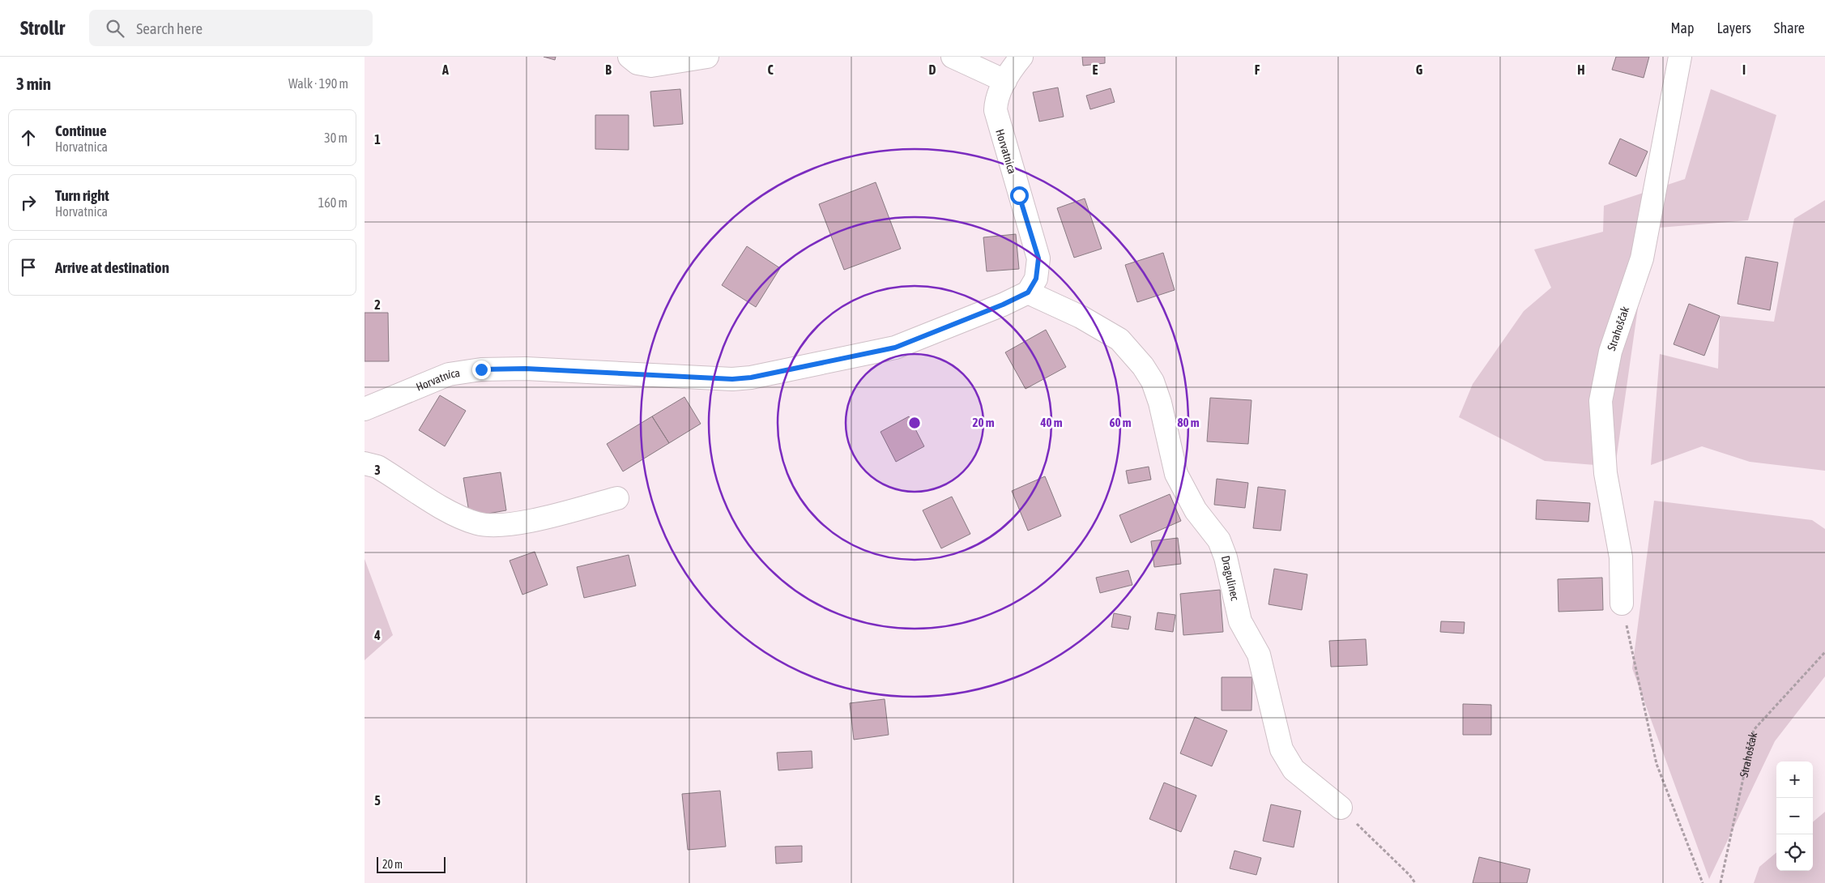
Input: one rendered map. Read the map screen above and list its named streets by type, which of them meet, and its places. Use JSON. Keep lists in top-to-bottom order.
{
  "streets": {
    "street": ["Horvatnica", "Strahoščak", "Dragulinec"]
  },
  "crossings": [
    ["Horvatnica", "Dragulinec"]
  ],
  "scale_bar": "20 m",
  "page": {
    "header": "Strollr",
    "search": "Search here",
    "nav": ["Map", "Layers", "Share"],
    "heading": ["3 min", "Walk · 190 m"],
    "list": [
      ["Continue", "Horvatnica", "30 m"],
      ["Turn right", "Horvatnica", "160 m"],
      "Arrive at destination"
    ],
    "map_buttons": ["+", "−"],
    "scale": "20 m"
  },
  "grid": {
    "columns": [
      "A",
      "B",
      "C",
      "D",
      "E",
      "F",
      "G",
      "H",
      "I"
    ],
    "rows": [
      "1",
      "2",
      "3",
      "4",
      "5"
    ]
  },
  "rings": [
    "20 m",
    "40 m",
    "60 m",
    "80 m"
  ]
}
